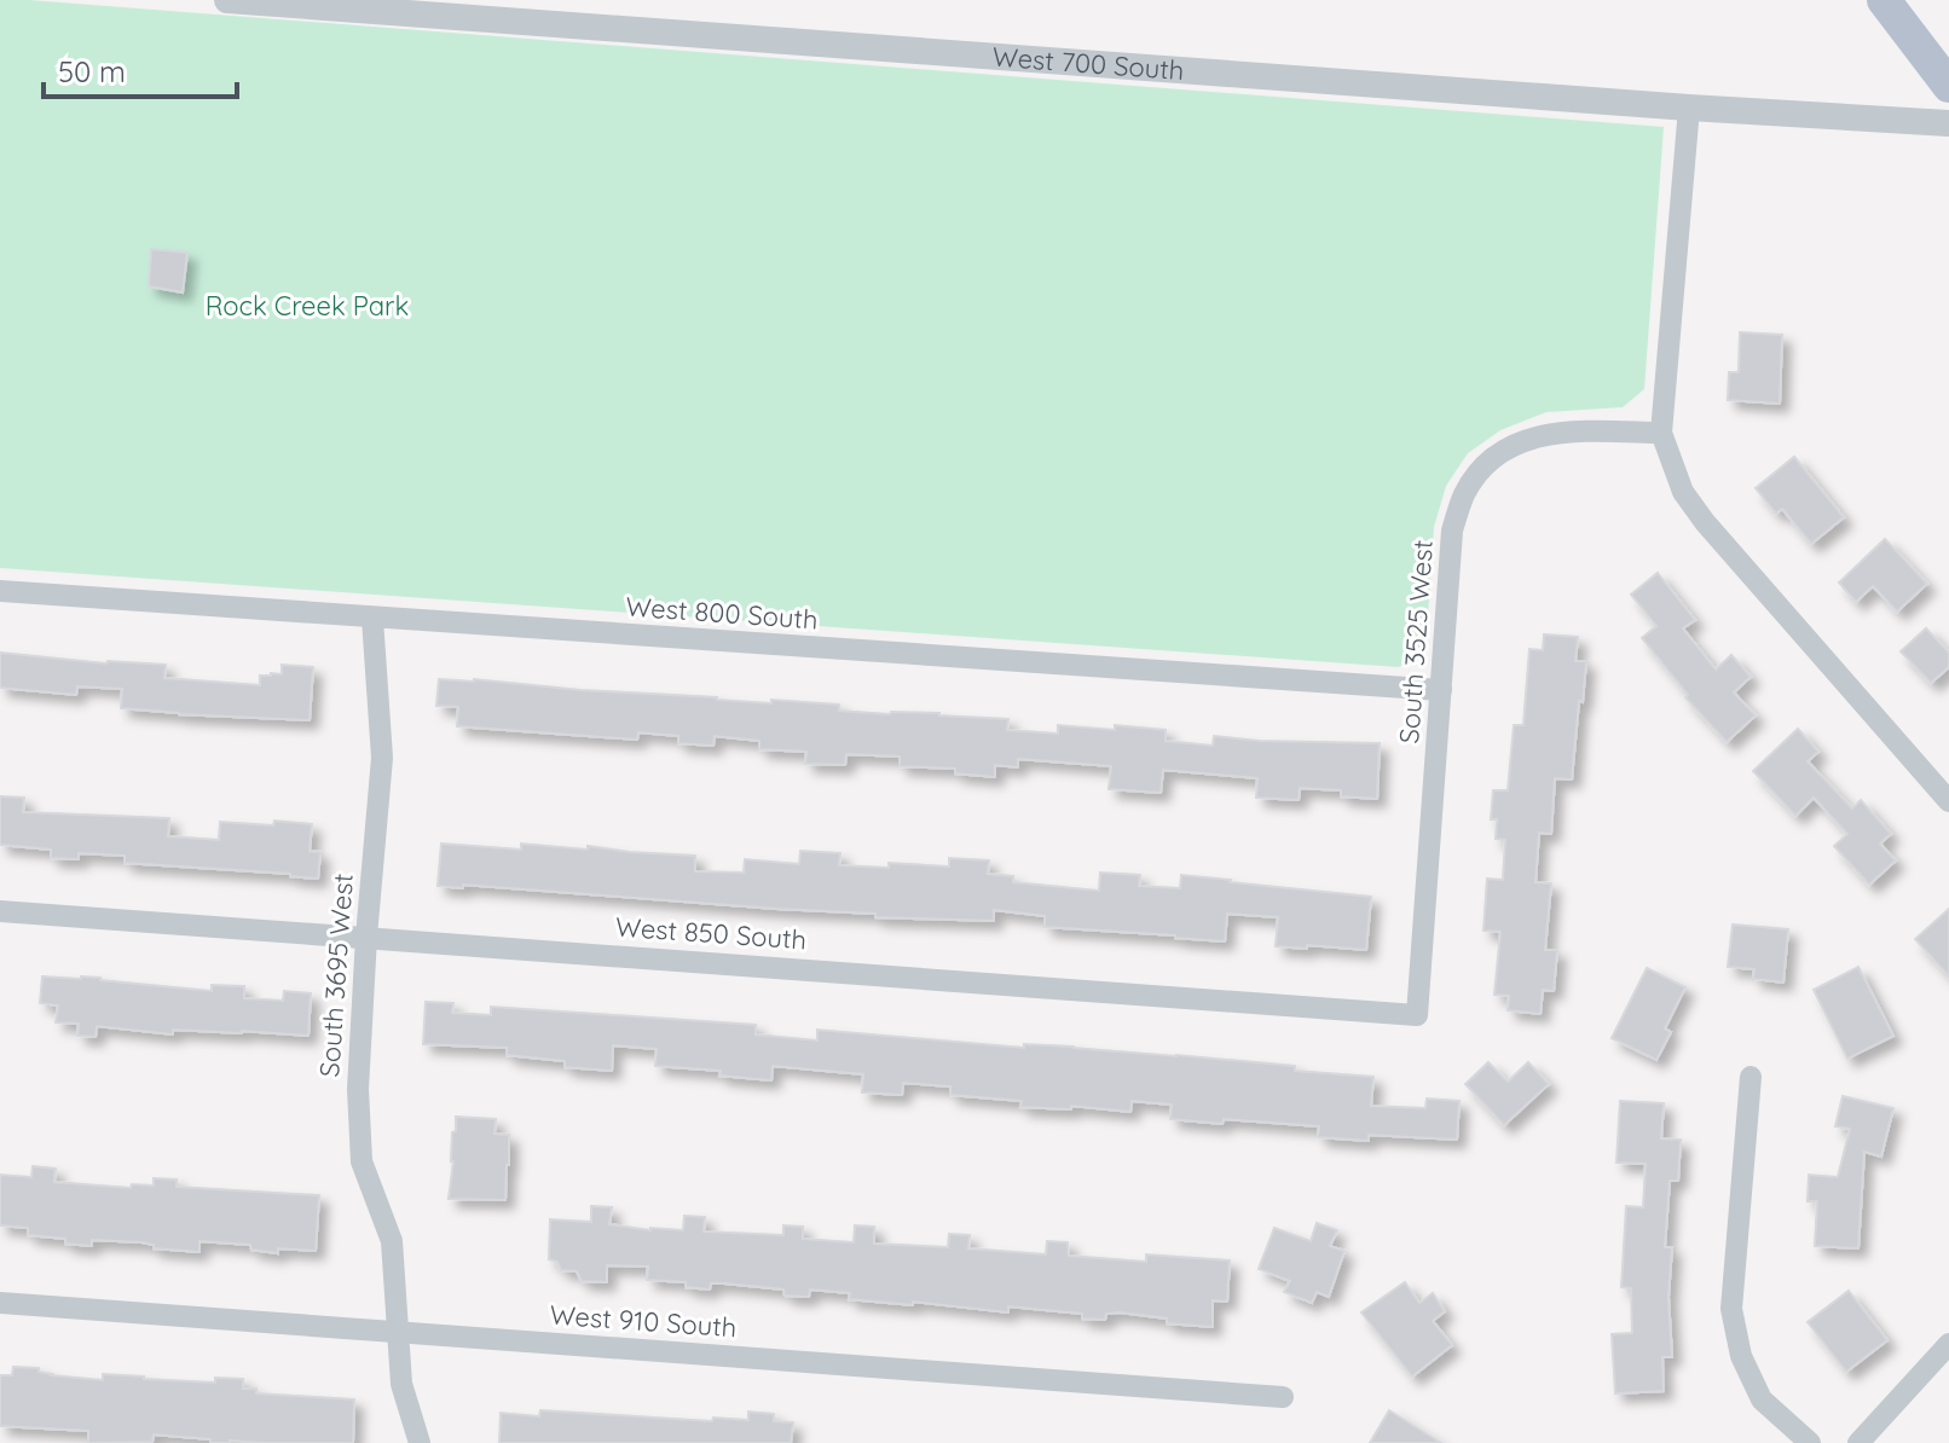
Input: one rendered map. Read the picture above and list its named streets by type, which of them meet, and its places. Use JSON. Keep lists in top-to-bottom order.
{
  "streets": {
    "street": [
      "West 700 South",
      "West 800 South",
      "South 3525 West",
      "West 850 South",
      "South 3695 West",
      "West 910 South"
    ]
  },
  "crossings": [
    ["West 800 South", "South 3525 West"],
    ["West 800 South", "South 3695 West"],
    ["South 3525 West", "West 850 South"],
    ["West 850 South", "South 3695 West"],
    ["South 3695 West", "West 910 South"]
  ],
  "parks": ["Rock Creek Park"],
  "scale_bar": "50 m"
}
